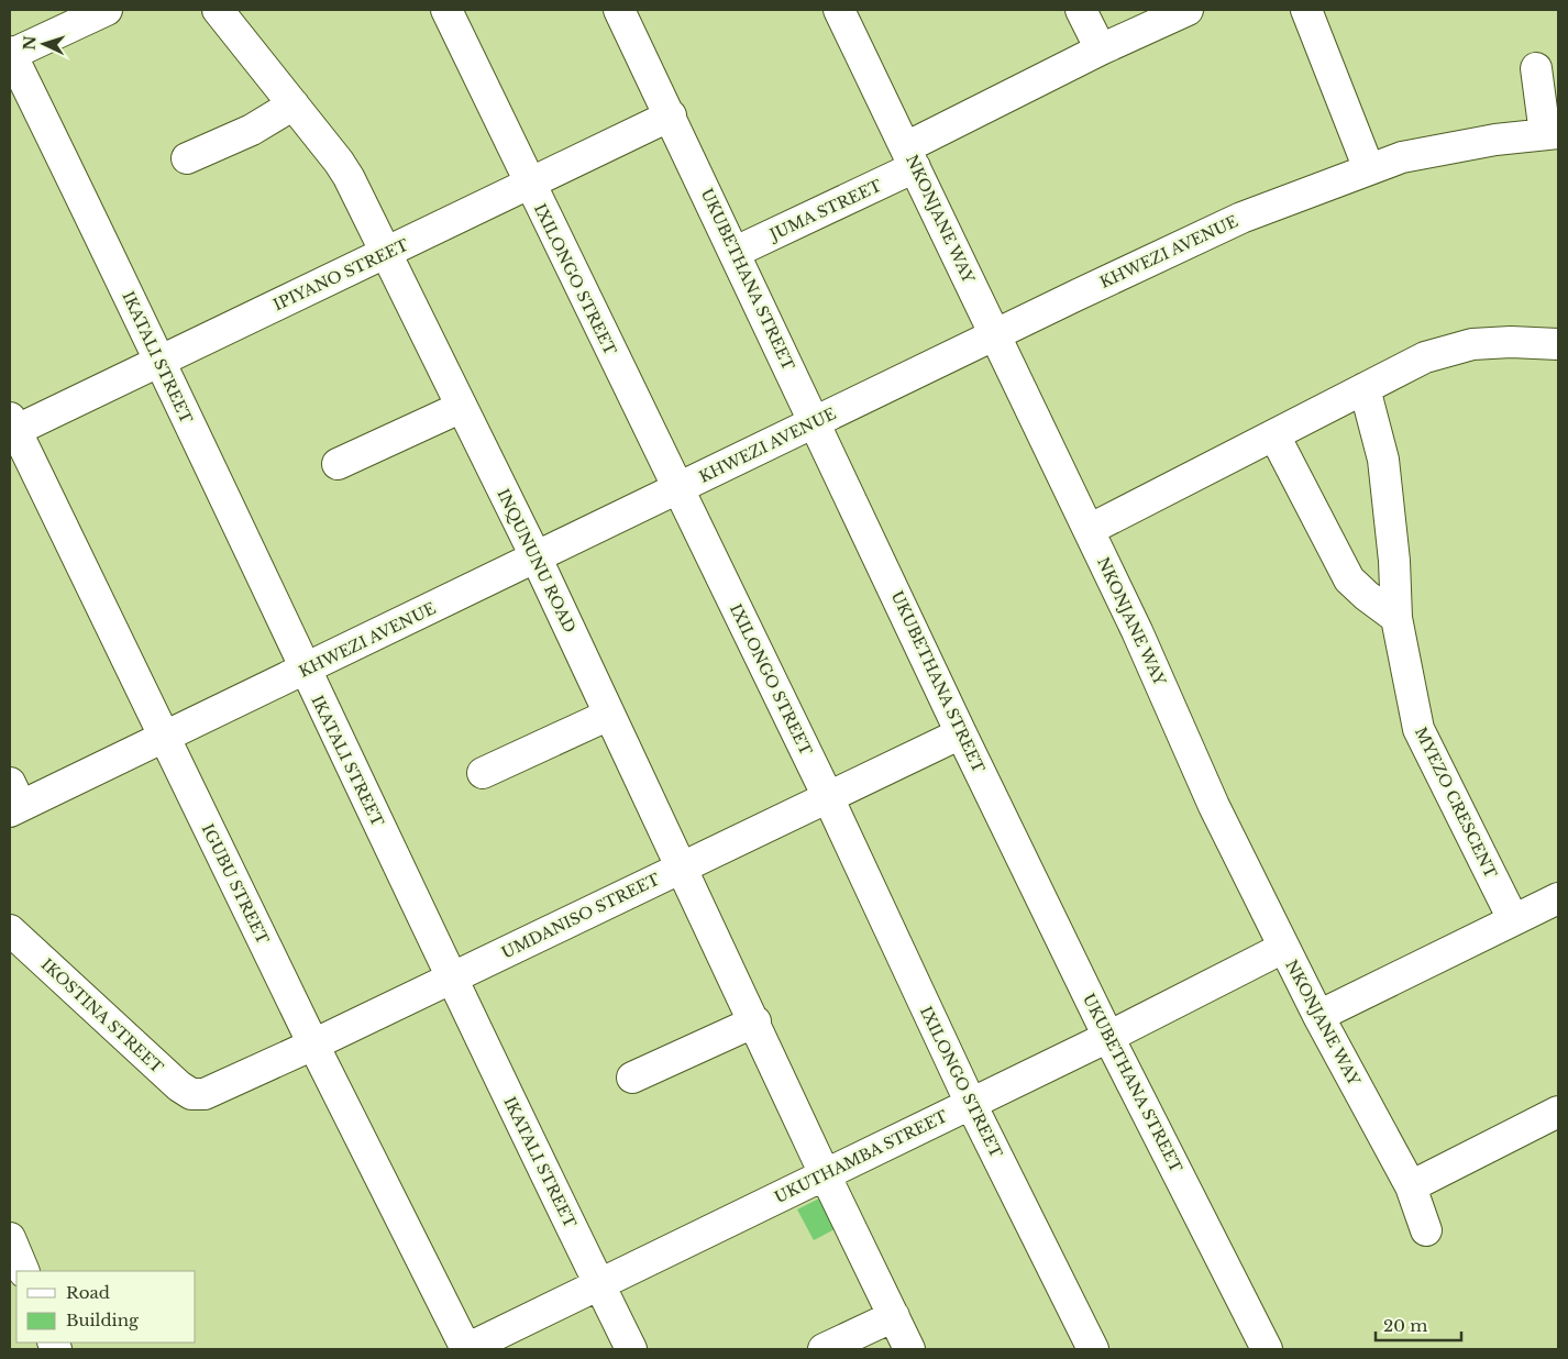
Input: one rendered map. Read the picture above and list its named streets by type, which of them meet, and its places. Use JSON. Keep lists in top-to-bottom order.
{
  "streets": {
    "street": [
      "JUMA STREET",
      "NKONJANE WAY",
      "KHWEZI AVENUE",
      "IPIYANO STREET",
      "IXILONGO STREET",
      "UKUBETHANA STREET",
      "IKATALI STREET",
      "INQUNUNU ROAD",
      "MYEZO CRESCENT",
      "IGUBU STREET",
      "UMDANISO STREET",
      "IKOSTINA STREET",
      "UKUTHAMBA STREET"
    ]
  },
  "crossings": [
    ["JUMA STREET", "NKONJANE WAY"],
    ["JUMA STREET", "UKUBETHANA STREET"],
    ["NKONJANE WAY", "KHWEZI AVENUE"],
    ["NKONJANE WAY", "UKUTHAMBA STREET"],
    ["KHWEZI AVENUE", "IXILONGO STREET"],
    ["KHWEZI AVENUE", "UKUBETHANA STREET"],
    ["KHWEZI AVENUE", "IKATALI STREET"],
    ["KHWEZI AVENUE", "INQUNUNU ROAD"],
    ["KHWEZI AVENUE", "IGUBU STREET"],
    ["IPIYANO STREET", "IXILONGO STREET"],
    ["IPIYANO STREET", "UKUBETHANA STREET"],
    ["IPIYANO STREET", "IKATALI STREET"],
    ["IPIYANO STREET", "INQUNUNU ROAD"],
    ["IPIYANO STREET", "IGUBU STREET"],
    ["IXILONGO STREET", "UMDANISO STREET"],
    ["IXILONGO STREET", "UKUTHAMBA STREET"],
    ["UKUBETHANA STREET", "UMDANISO STREET"],
    ["UKUBETHANA STREET", "UKUTHAMBA STREET"],
    ["IKATALI STREET", "UMDANISO STREET"],
    ["IKATALI STREET", "UKUTHAMBA STREET"],
    ["INQUNUNU ROAD", "UMDANISO STREET"],
    ["INQUNUNU ROAD", "UKUTHAMBA STREET"],
    ["IGUBU STREET", "UMDANISO STREET"],
    ["IGUBU STREET", "UKUTHAMBA STREET"],
    ["UMDANISO STREET", "IKOSTINA STREET"]
  ],
  "legend": ["Road", "Building"],
  "scale_bar": "20 m",
  "north": "left"
}
